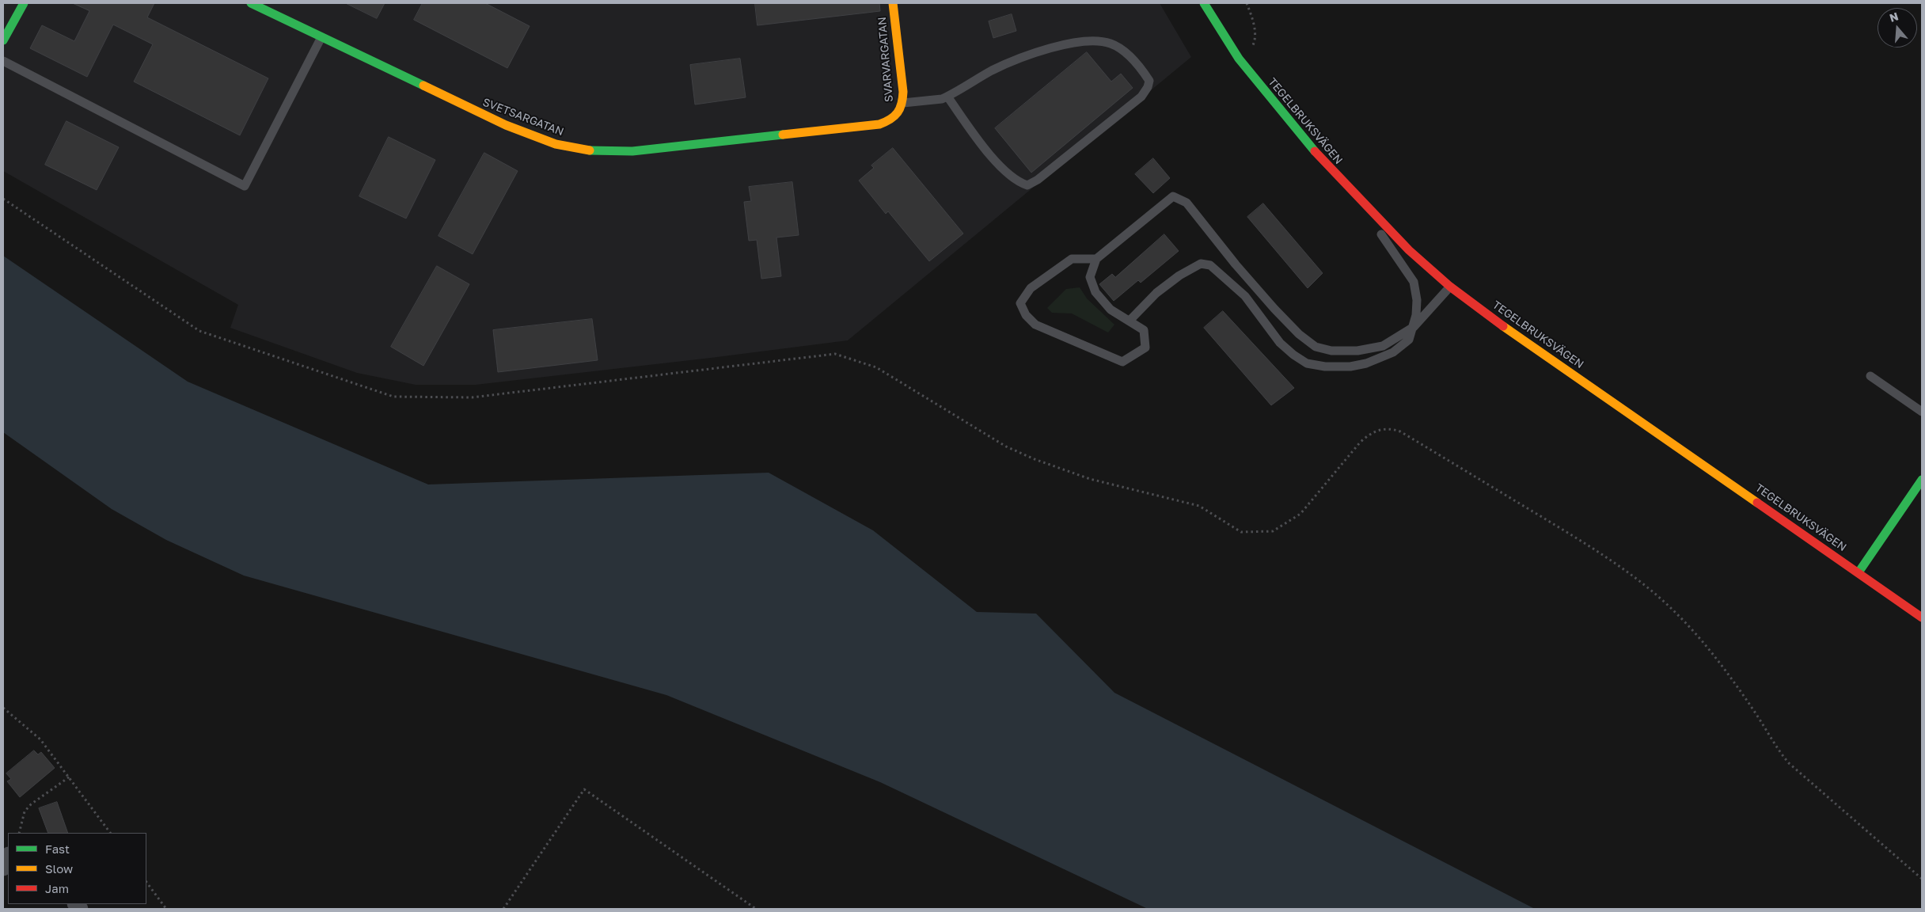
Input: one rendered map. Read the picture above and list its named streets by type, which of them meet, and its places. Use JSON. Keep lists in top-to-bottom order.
{
  "streets": {
    "street": ["SVARVARGATAN", "SVETSARGATAN", "TEGELBRUKSVÄGEN"]
  },
  "crossings": [
    ["SVARVARGATAN", "SVETSARGATAN"]
  ],
  "legend": ["Fast", "Slow", "Jam"],
  "north": "top"
}
